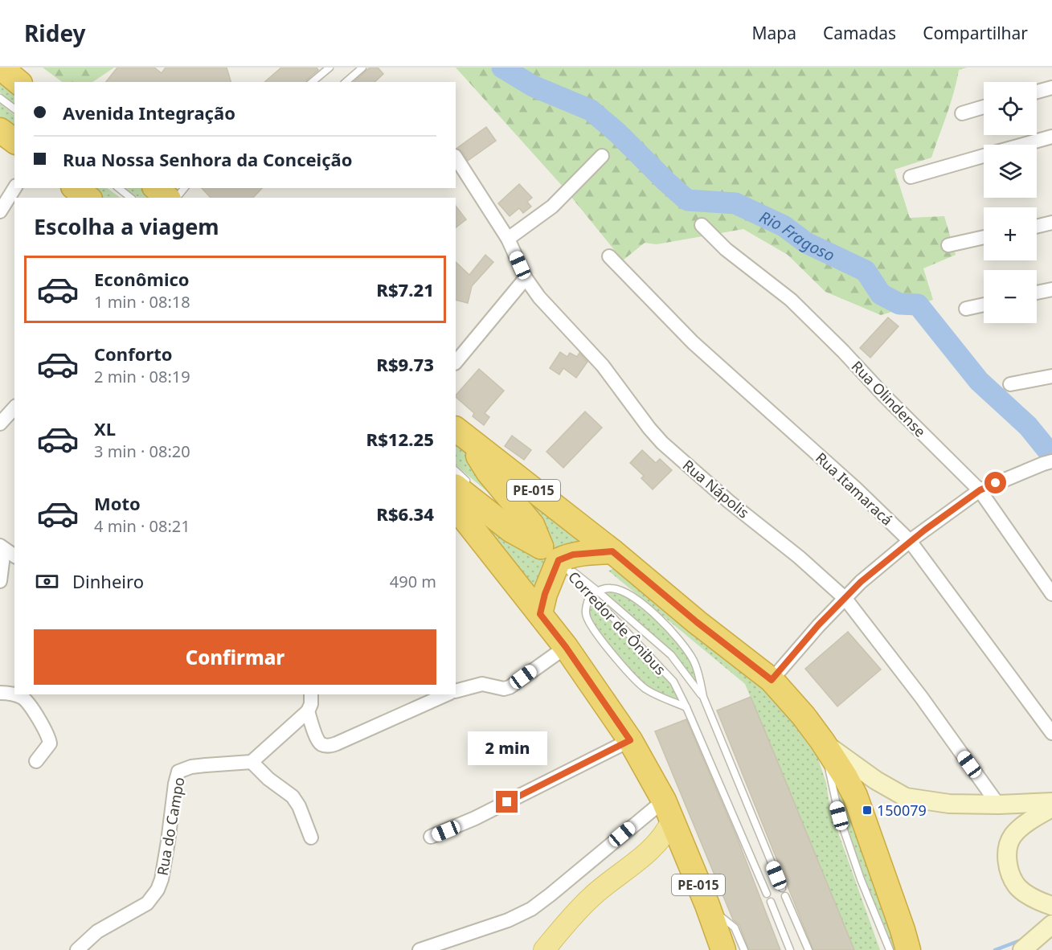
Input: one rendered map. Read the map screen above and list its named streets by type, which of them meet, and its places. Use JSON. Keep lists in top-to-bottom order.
{
  "streets": {
    "highway": ["PE-015"],
    "street": [
      "Rua Olindense",
      "Rua Nápolis",
      "Rua Itamaracá",
      "Rua do Campo"
    ],
    "lane": ["Corredor de Ônibus"]
  },
  "water": ["Rio Fragoso"],
  "places": {
    "transit": ["150079"]
  },
  "page": {
    "header": "Ridey",
    "nav": ["Mapa", "Camadas", "Compartilhar"],
    "map_buttons": ["+", "−"],
    "banner": ["Avenida Integração", "Rua Nossa Senhora da Conceição"],
    "heading": "Escolha a viagem",
    "list": [
      {
        "name": "Econômico",
        "note": "1 min · 08:18",
        "value": "R$7.21"
      },
      {
        "name": "Conforto",
        "note": "2 min · 08:19",
        "value": "R$9.73"
      },
      {
        "name": "XL",
        "note": "3 min · 08:20",
        "value": "R$12.25"
      },
      {
        "name": "Moto",
        "note": "4 min · 08:21",
        "value": "R$6.34"
      }
    ],
    "pay": ["Dinheiro", "490 m"],
    "buttons": "Confirmar",
    "bubble": "2 min"
  }
}
